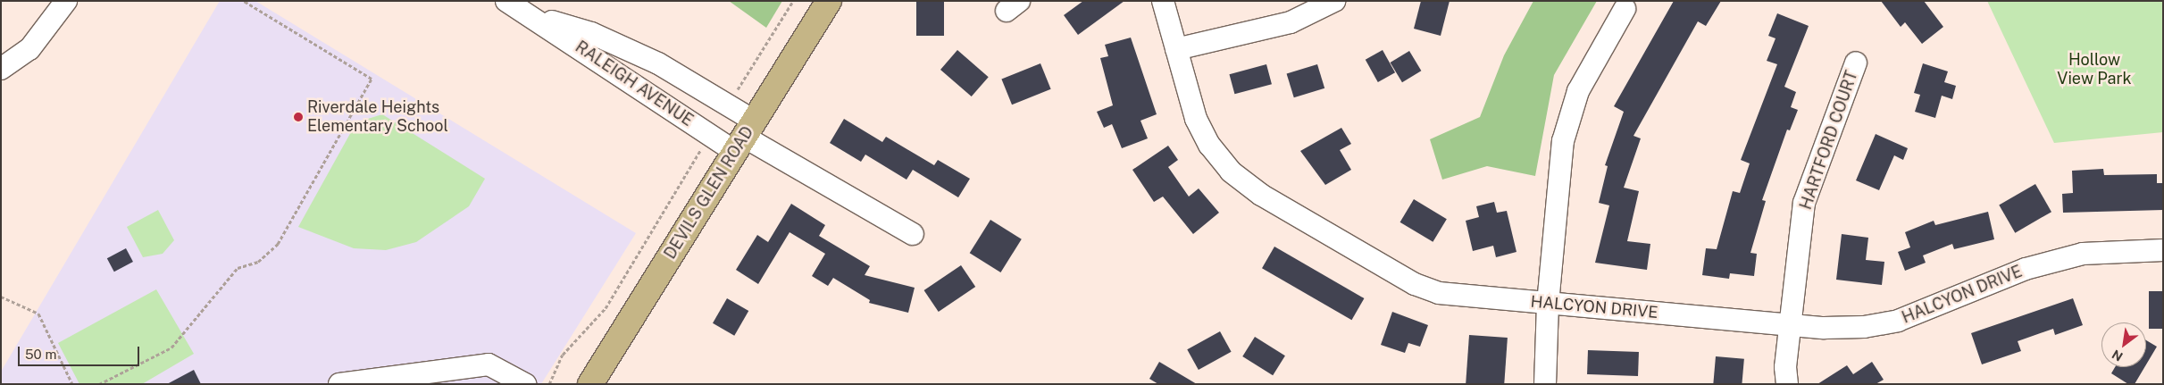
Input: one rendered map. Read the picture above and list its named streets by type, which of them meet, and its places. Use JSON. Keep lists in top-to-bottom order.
{
  "streets": {
    "main road": ["DEVILS GLEN ROAD"],
    "street": ["RALEIGH AVENUE", "HARTFORD COURT", "HALCYON DRIVE"]
  },
  "crossings": [
    ["RALEIGH AVENUE", "DEVILS GLEN ROAD"],
    ["HARTFORD COURT", "HALCYON DRIVE"]
  ],
  "parks": ["Hollow View Park"],
  "places": ["Riverdale Heights Elementary School"],
  "scale_bar": "50 m",
  "north": "bottom left"
}
